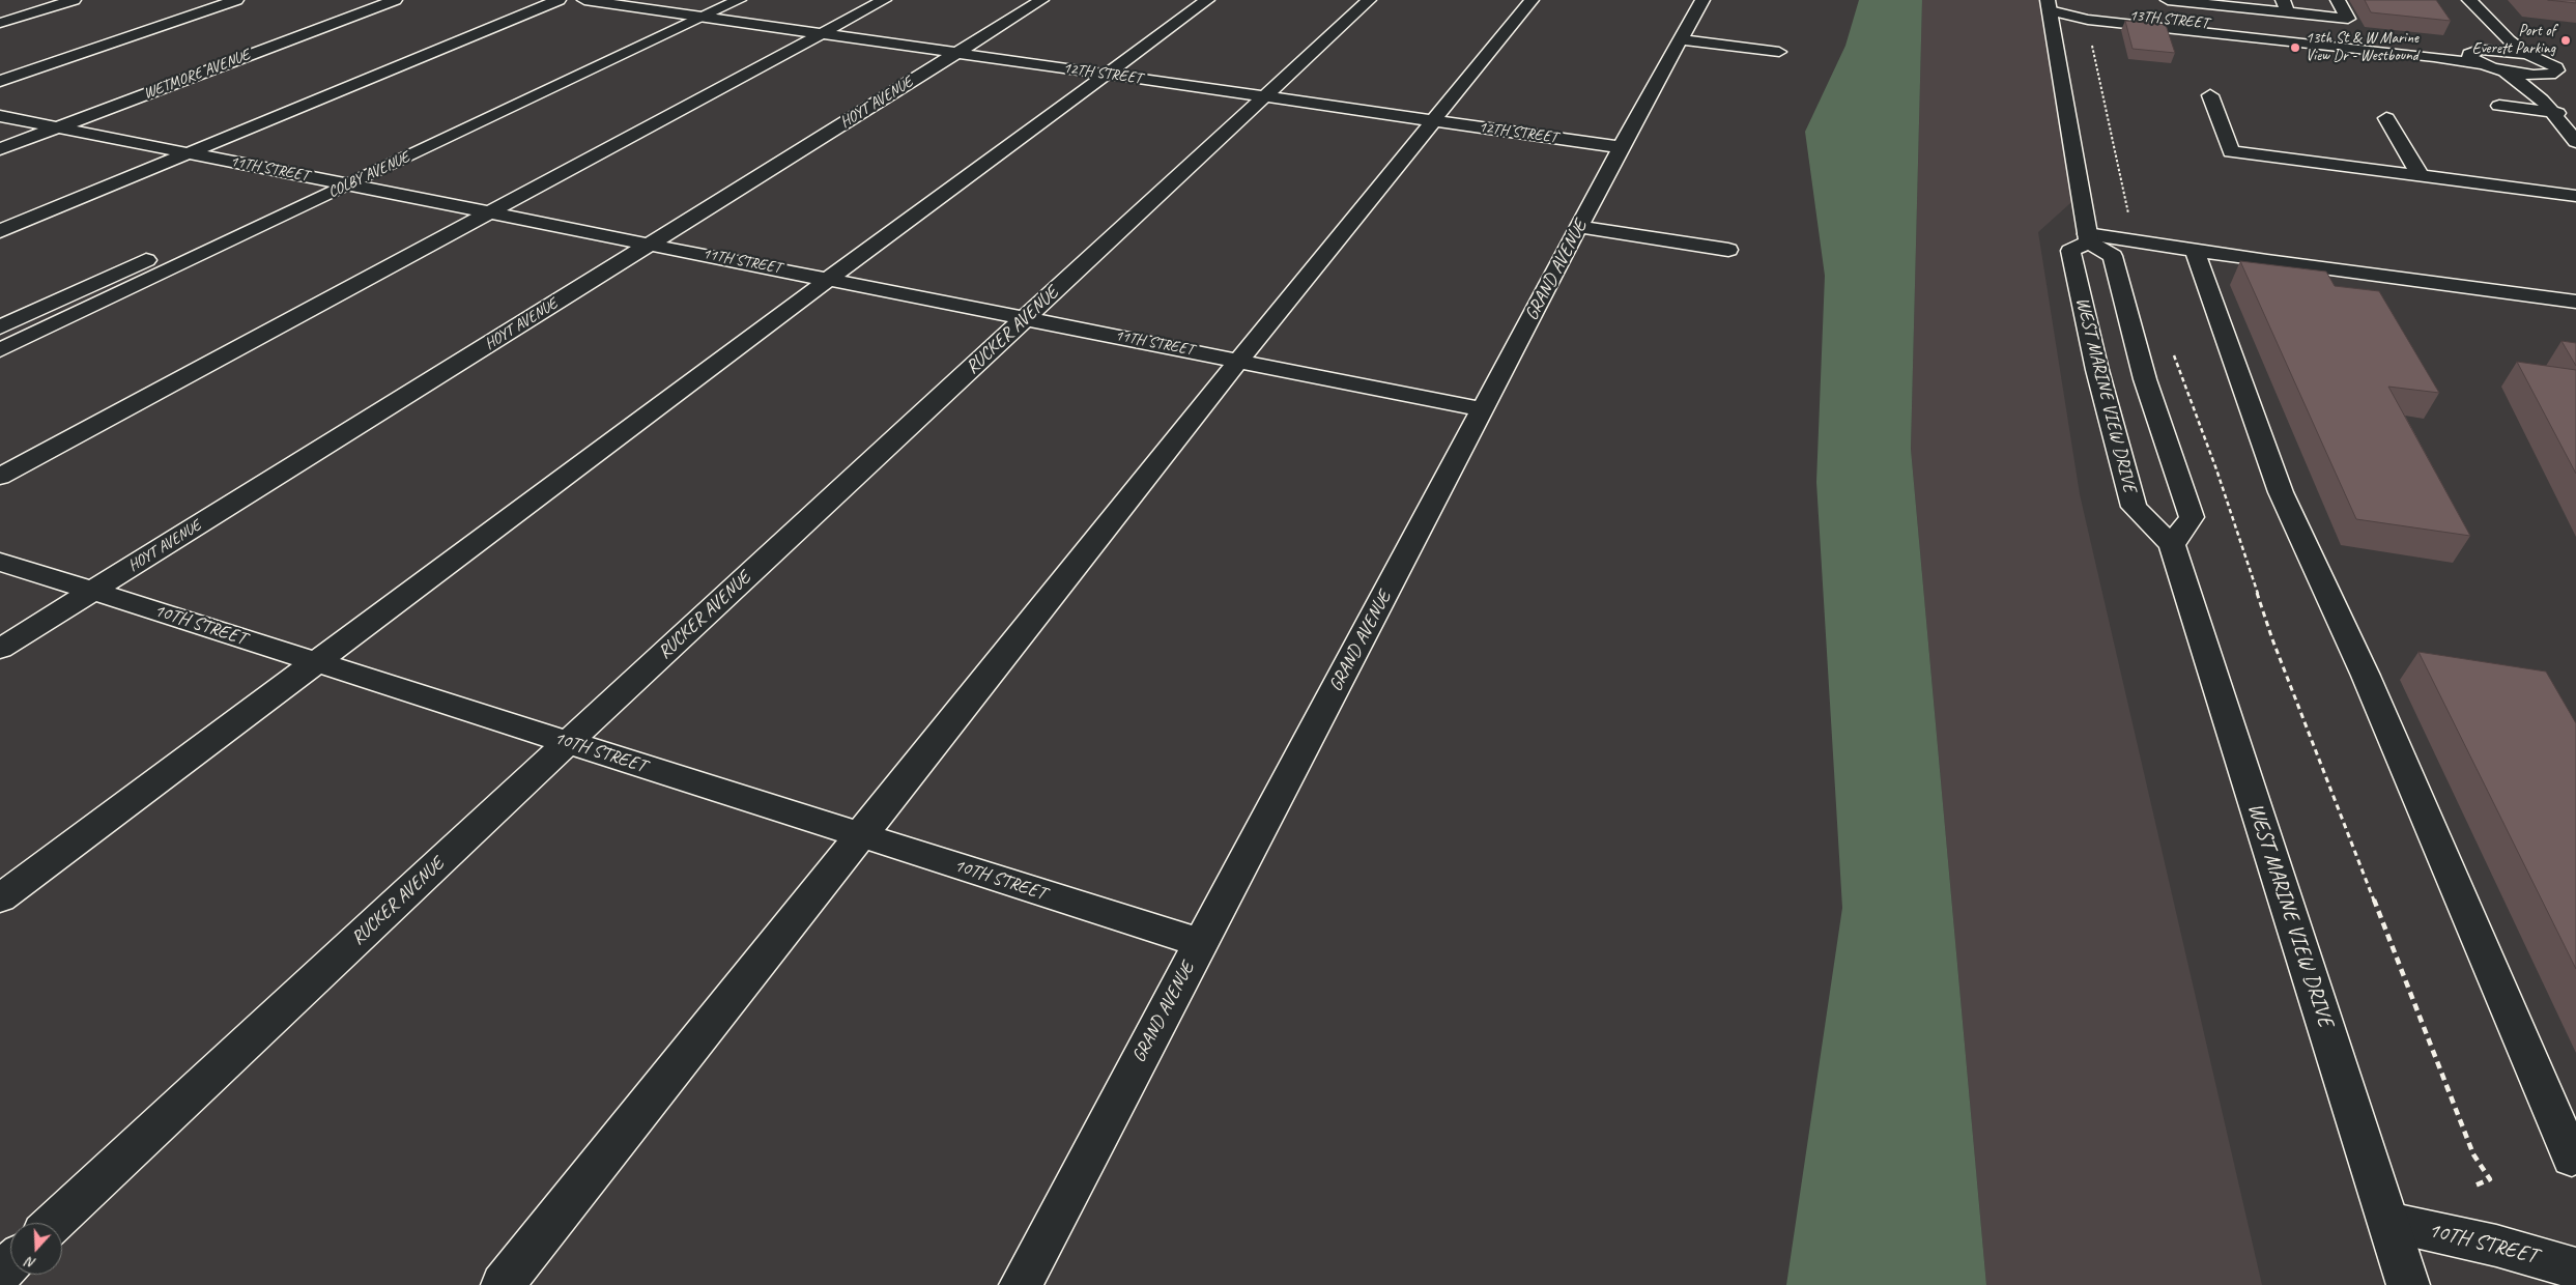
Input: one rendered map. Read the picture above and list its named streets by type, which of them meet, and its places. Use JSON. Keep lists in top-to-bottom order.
{
  "streets": {
    "street": [
      "13TH STREET",
      "12TH STREET",
      "WETMORE AVENUE",
      "HOYT AVENUE",
      "11TH STREET",
      "COLBY AVENUE",
      "GRAND AVENUE",
      "RUCKER AVENUE",
      "WEST MARINE VIEW DRIVE",
      "10TH STREET"
    ]
  },
  "crossings": [
    ["12TH STREET", "HOYT AVENUE"],
    ["12TH STREET", "COLBY AVENUE"],
    ["12TH STREET", "GRAND AVENUE"],
    ["12TH STREET", "RUCKER AVENUE"],
    ["WETMORE AVENUE", "11TH STREET"],
    ["HOYT AVENUE", "11TH STREET"],
    ["HOYT AVENUE", "10TH STREET"],
    ["11TH STREET", "COLBY AVENUE"],
    ["11TH STREET", "GRAND AVENUE"],
    ["11TH STREET", "RUCKER AVENUE"],
    ["GRAND AVENUE", "10TH STREET"],
    ["RUCKER AVENUE", "10TH STREET"],
    ["WEST MARINE VIEW DRIVE", "10TH STREET"]
  ],
  "places": ["Port of Everett Parking", "13th St & W Marine View Dr - Westbound"],
  "north": "bottom"
}
